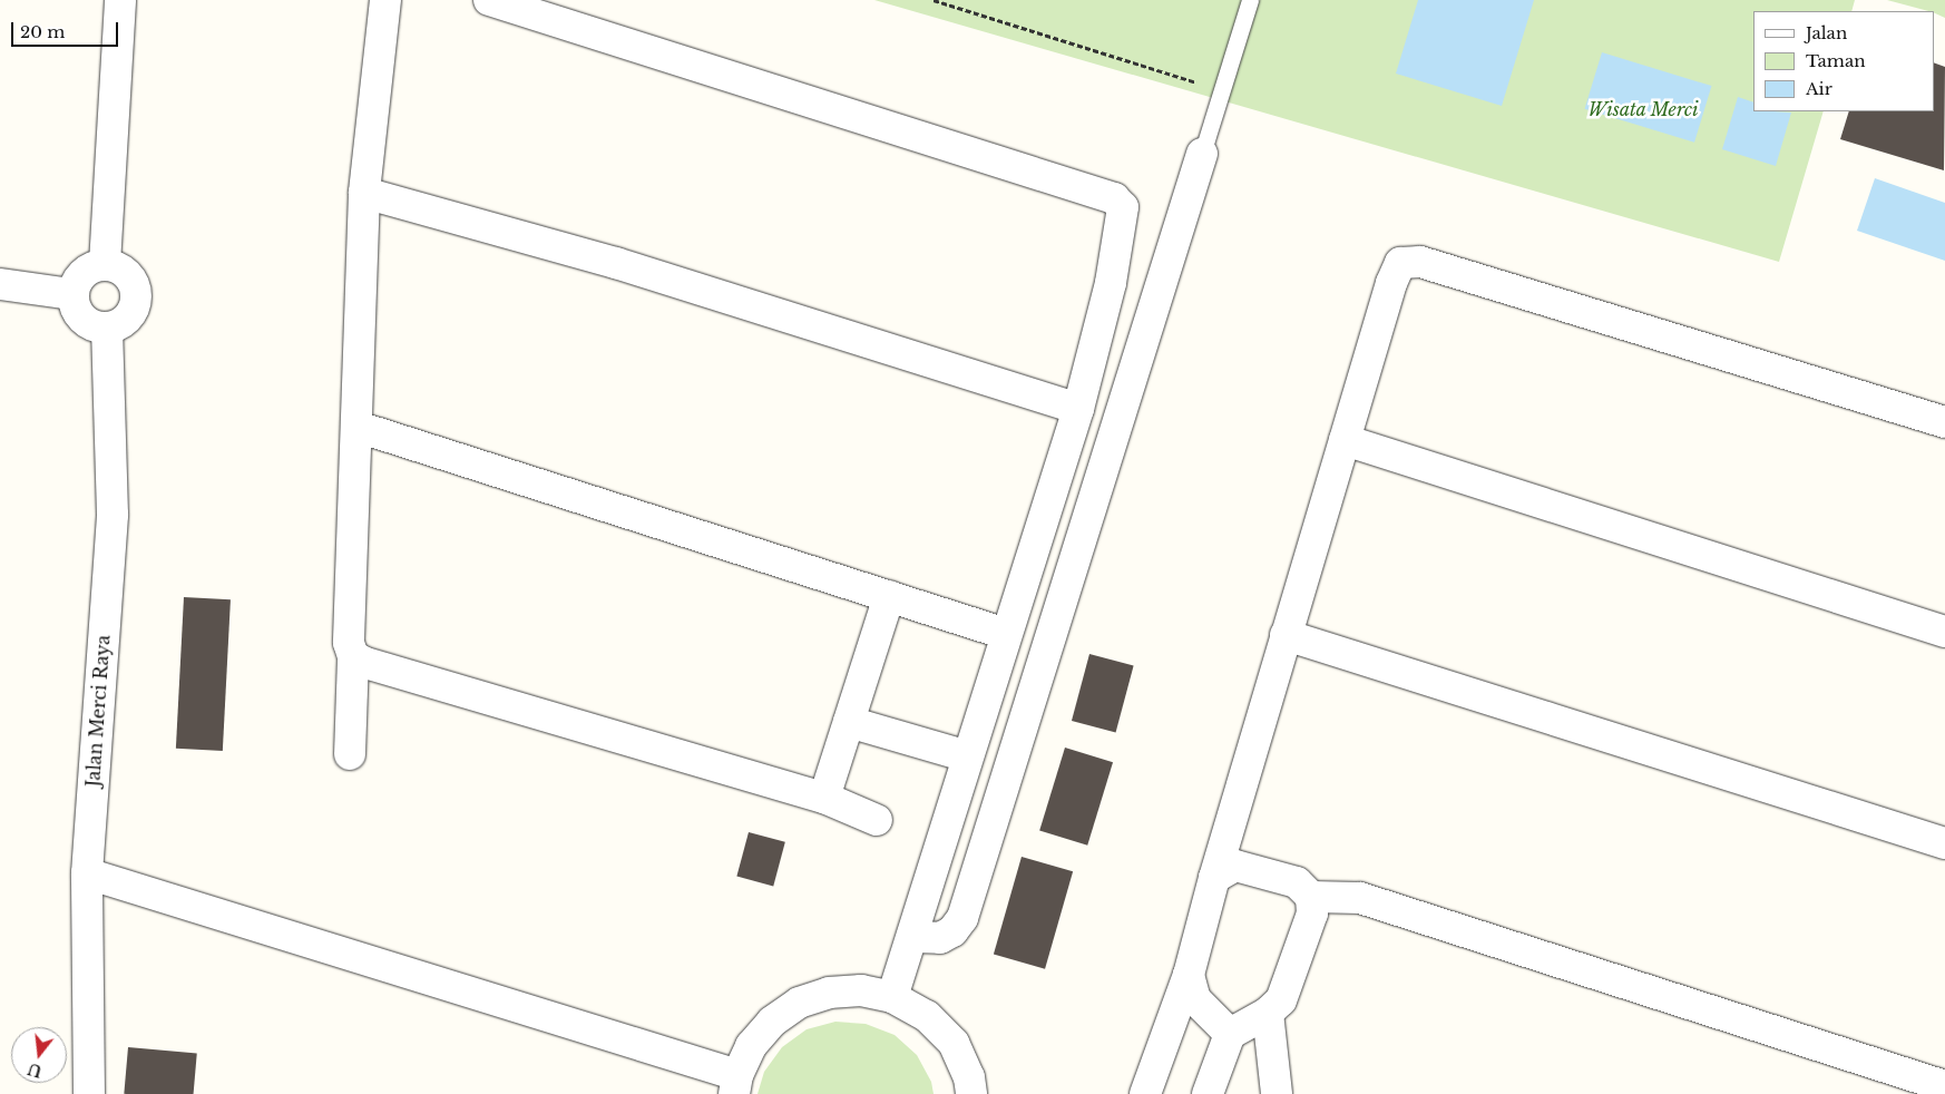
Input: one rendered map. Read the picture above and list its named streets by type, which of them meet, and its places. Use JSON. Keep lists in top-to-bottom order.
{
  "streets": {
    "street": ["Jalan Merci Raya"]
  },
  "parks": ["Wisata Merci"],
  "legend": ["Jalan", "Taman", "Air"],
  "scale_bar": "20 m",
  "north": "bottom"
}
